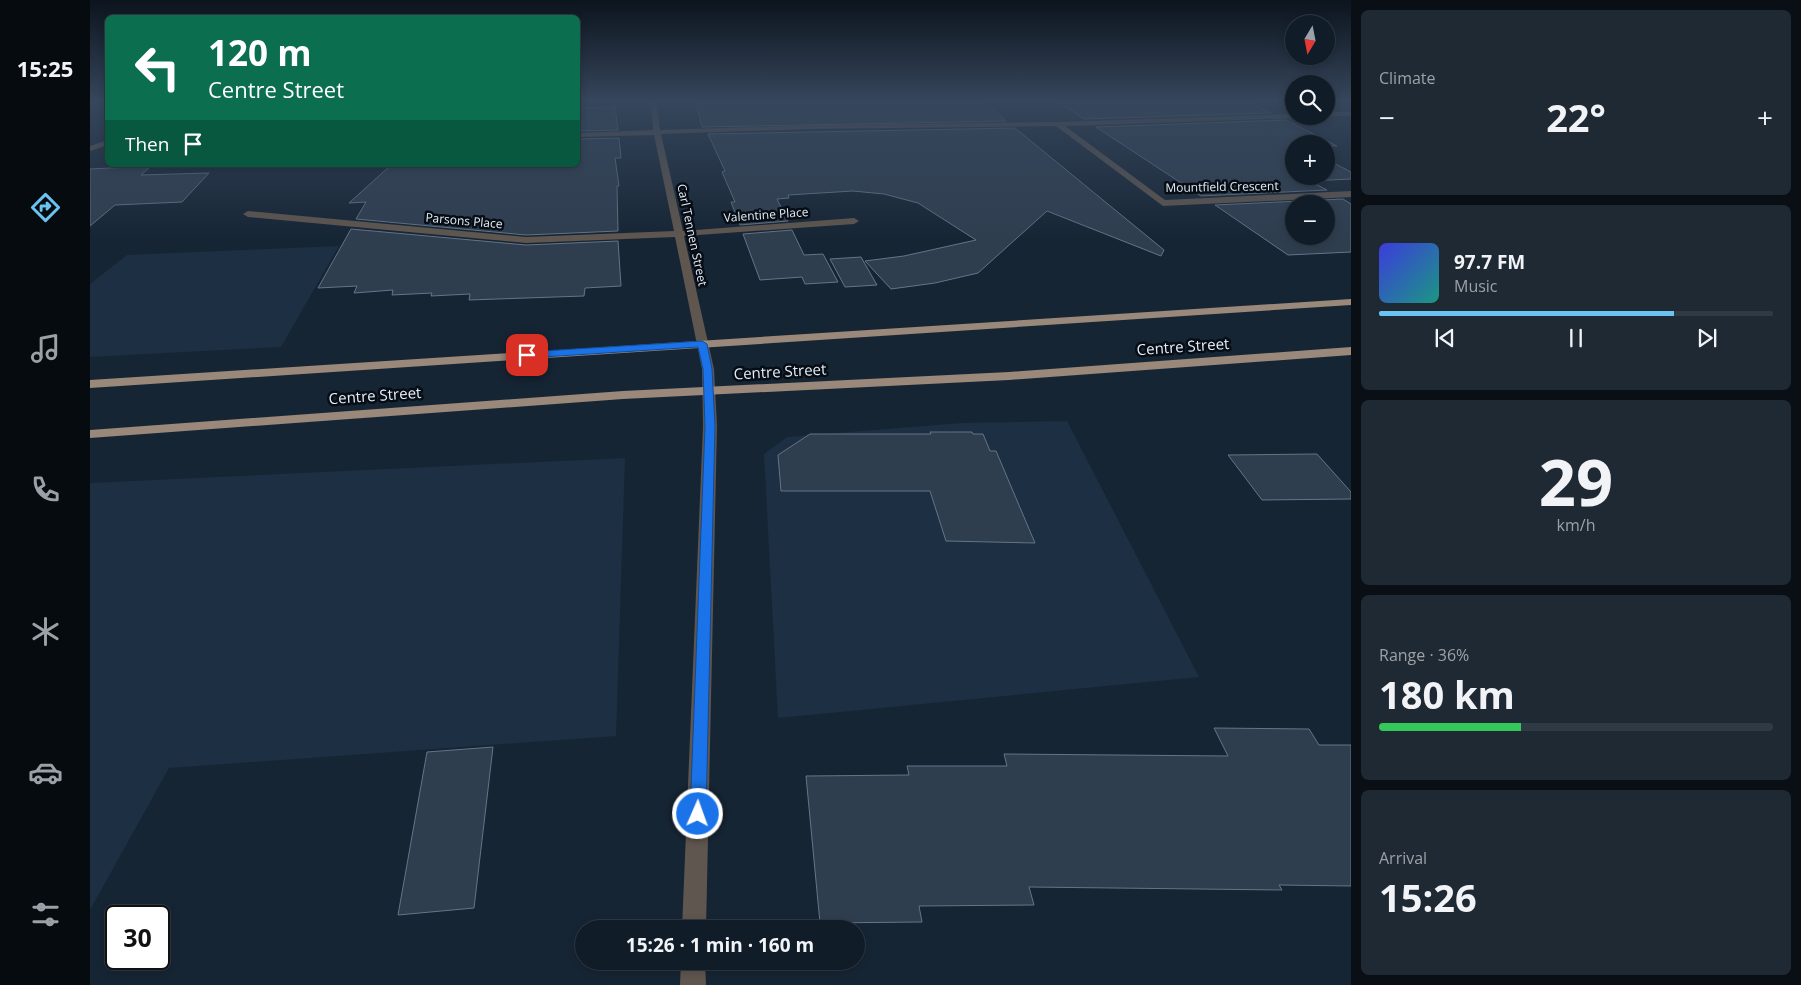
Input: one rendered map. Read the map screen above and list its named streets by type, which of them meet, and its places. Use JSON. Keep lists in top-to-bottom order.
{
  "streets": {
    "main road": ["Centre Street"],
    "street": [
      "Mountfield Crescent",
      "Valentine Place",
      "Parsons Place",
      "Carl Tennen Street"
    ]
  },
  "crossings": [
    ["Valentine Place", "Parsons Place"],
    ["Valentine Place", "Carl Tennen Street"],
    ["Parsons Place", "Carl Tennen Street"],
    ["Carl Tennen Street", "Centre Street"]
  ],
  "north": "bottom",
  "page": {
    "tabs": "15:25",
    "tile": [
      "Climate",
      ["29", "km/h"],
      ["Range · 36%", "180 km"],
      ["Arrival", "15:26"]
    ],
    "map_buttons": ["+", "−"],
    "turn": ["120 m", "Centre Street"],
    "heat": ["−", "22°", "+"],
    "then": "Then",
    "song": ["97.7 FM", "Music"],
    "limit": "30",
    "trip": "15:26 · 1 min · 160 m"
  }
}
